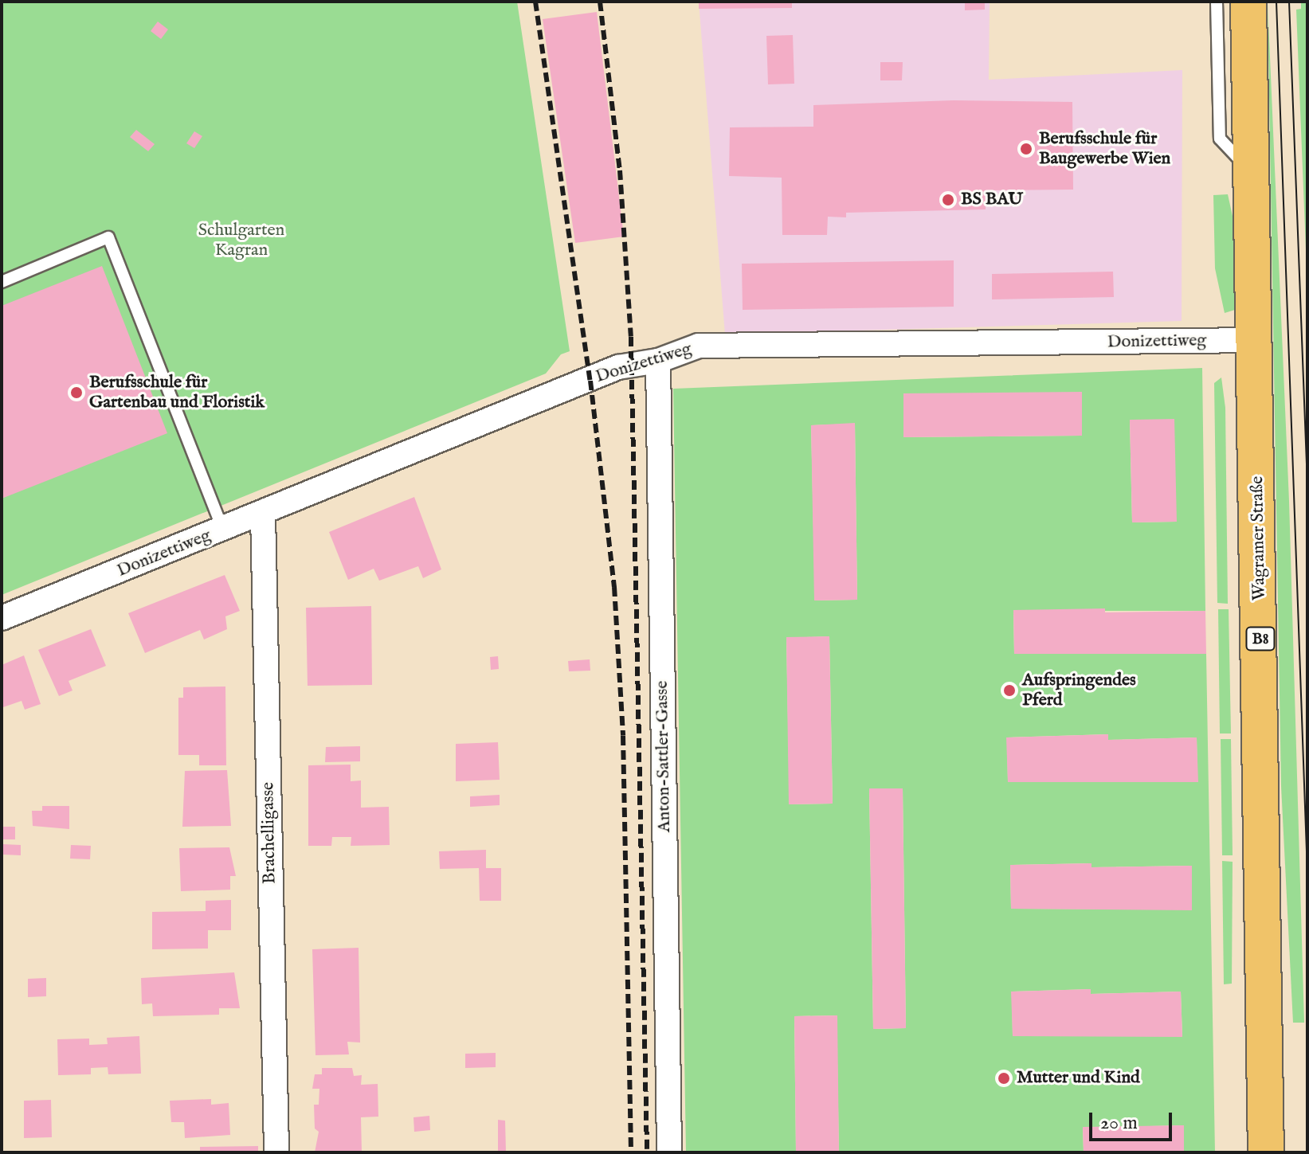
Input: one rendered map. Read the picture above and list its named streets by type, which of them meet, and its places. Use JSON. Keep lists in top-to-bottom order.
{
  "streets": {
    "main road": ["Wagramer Straße", "B8"],
    "street": ["Donizettiweg", "Anton-Sattler-Gasse", "Brachelligasse"]
  },
  "crossings": [
    ["Donizettiweg", "Wagramer Straße"],
    ["Donizettiweg", "Anton-Sattler-Gasse"],
    ["Donizettiweg", "Brachelligasse"]
  ],
  "parks": ["Schulgarten Kagran"],
  "places": [
    "Berufsschule für Baugewerbe Wien",
    "BS BAU",
    "Berufsschule für Gartenbau und Floristik",
    "Aufspringendes Pferd",
    "Mutter und Kind"
  ],
  "scale_bar": "20 m"
}
